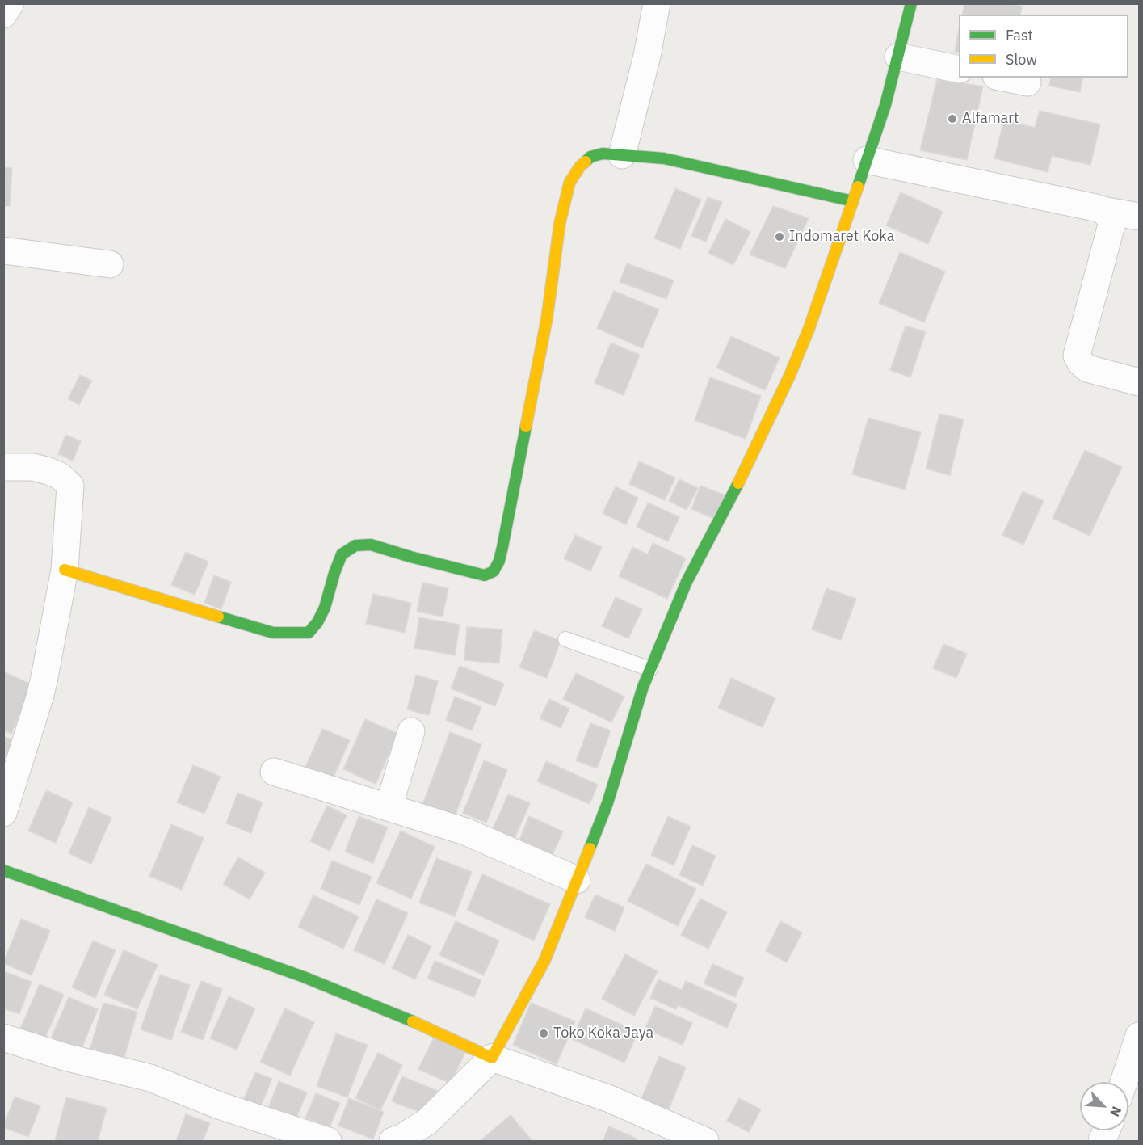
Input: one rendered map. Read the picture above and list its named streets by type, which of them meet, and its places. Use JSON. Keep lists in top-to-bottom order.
{
  "places": ["Alfamart", "Indomaret Koka", "Toko Koka Jaya"],
  "legend": ["Fast", "Slow"],
  "north": "bottom right"
}
